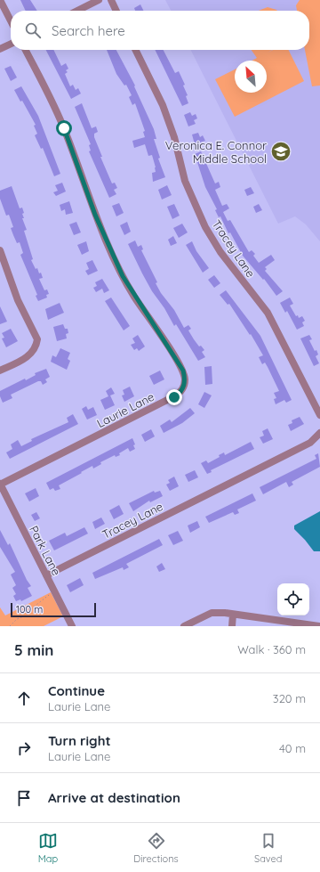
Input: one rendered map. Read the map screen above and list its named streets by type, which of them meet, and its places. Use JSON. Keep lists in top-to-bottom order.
{
  "streets": {
    "street": ["Tracey Lane", "Laurie Lane", "Park Lane"]
  },
  "crossings": [
    ["Tracey Lane", "Park Lane"],
    ["Laurie Lane", "Park Lane"]
  ],
  "places": {
    "school or university": ["Veronica E. Connor Middle School"]
  },
  "scale_bar": "100 m",
  "north": "top left",
  "page": {
    "search": "Search here",
    "scale": "100 m",
    "heading": ["5 min", "Walk · 360 m"],
    "list": [
      ["Continue", "Laurie Lane", "320 m"],
      ["Turn right", "Laurie Lane", "40 m"],
      "Arrive at destination"
    ],
    "nav": ["Map", "Directions", "Saved"]
  }
}
